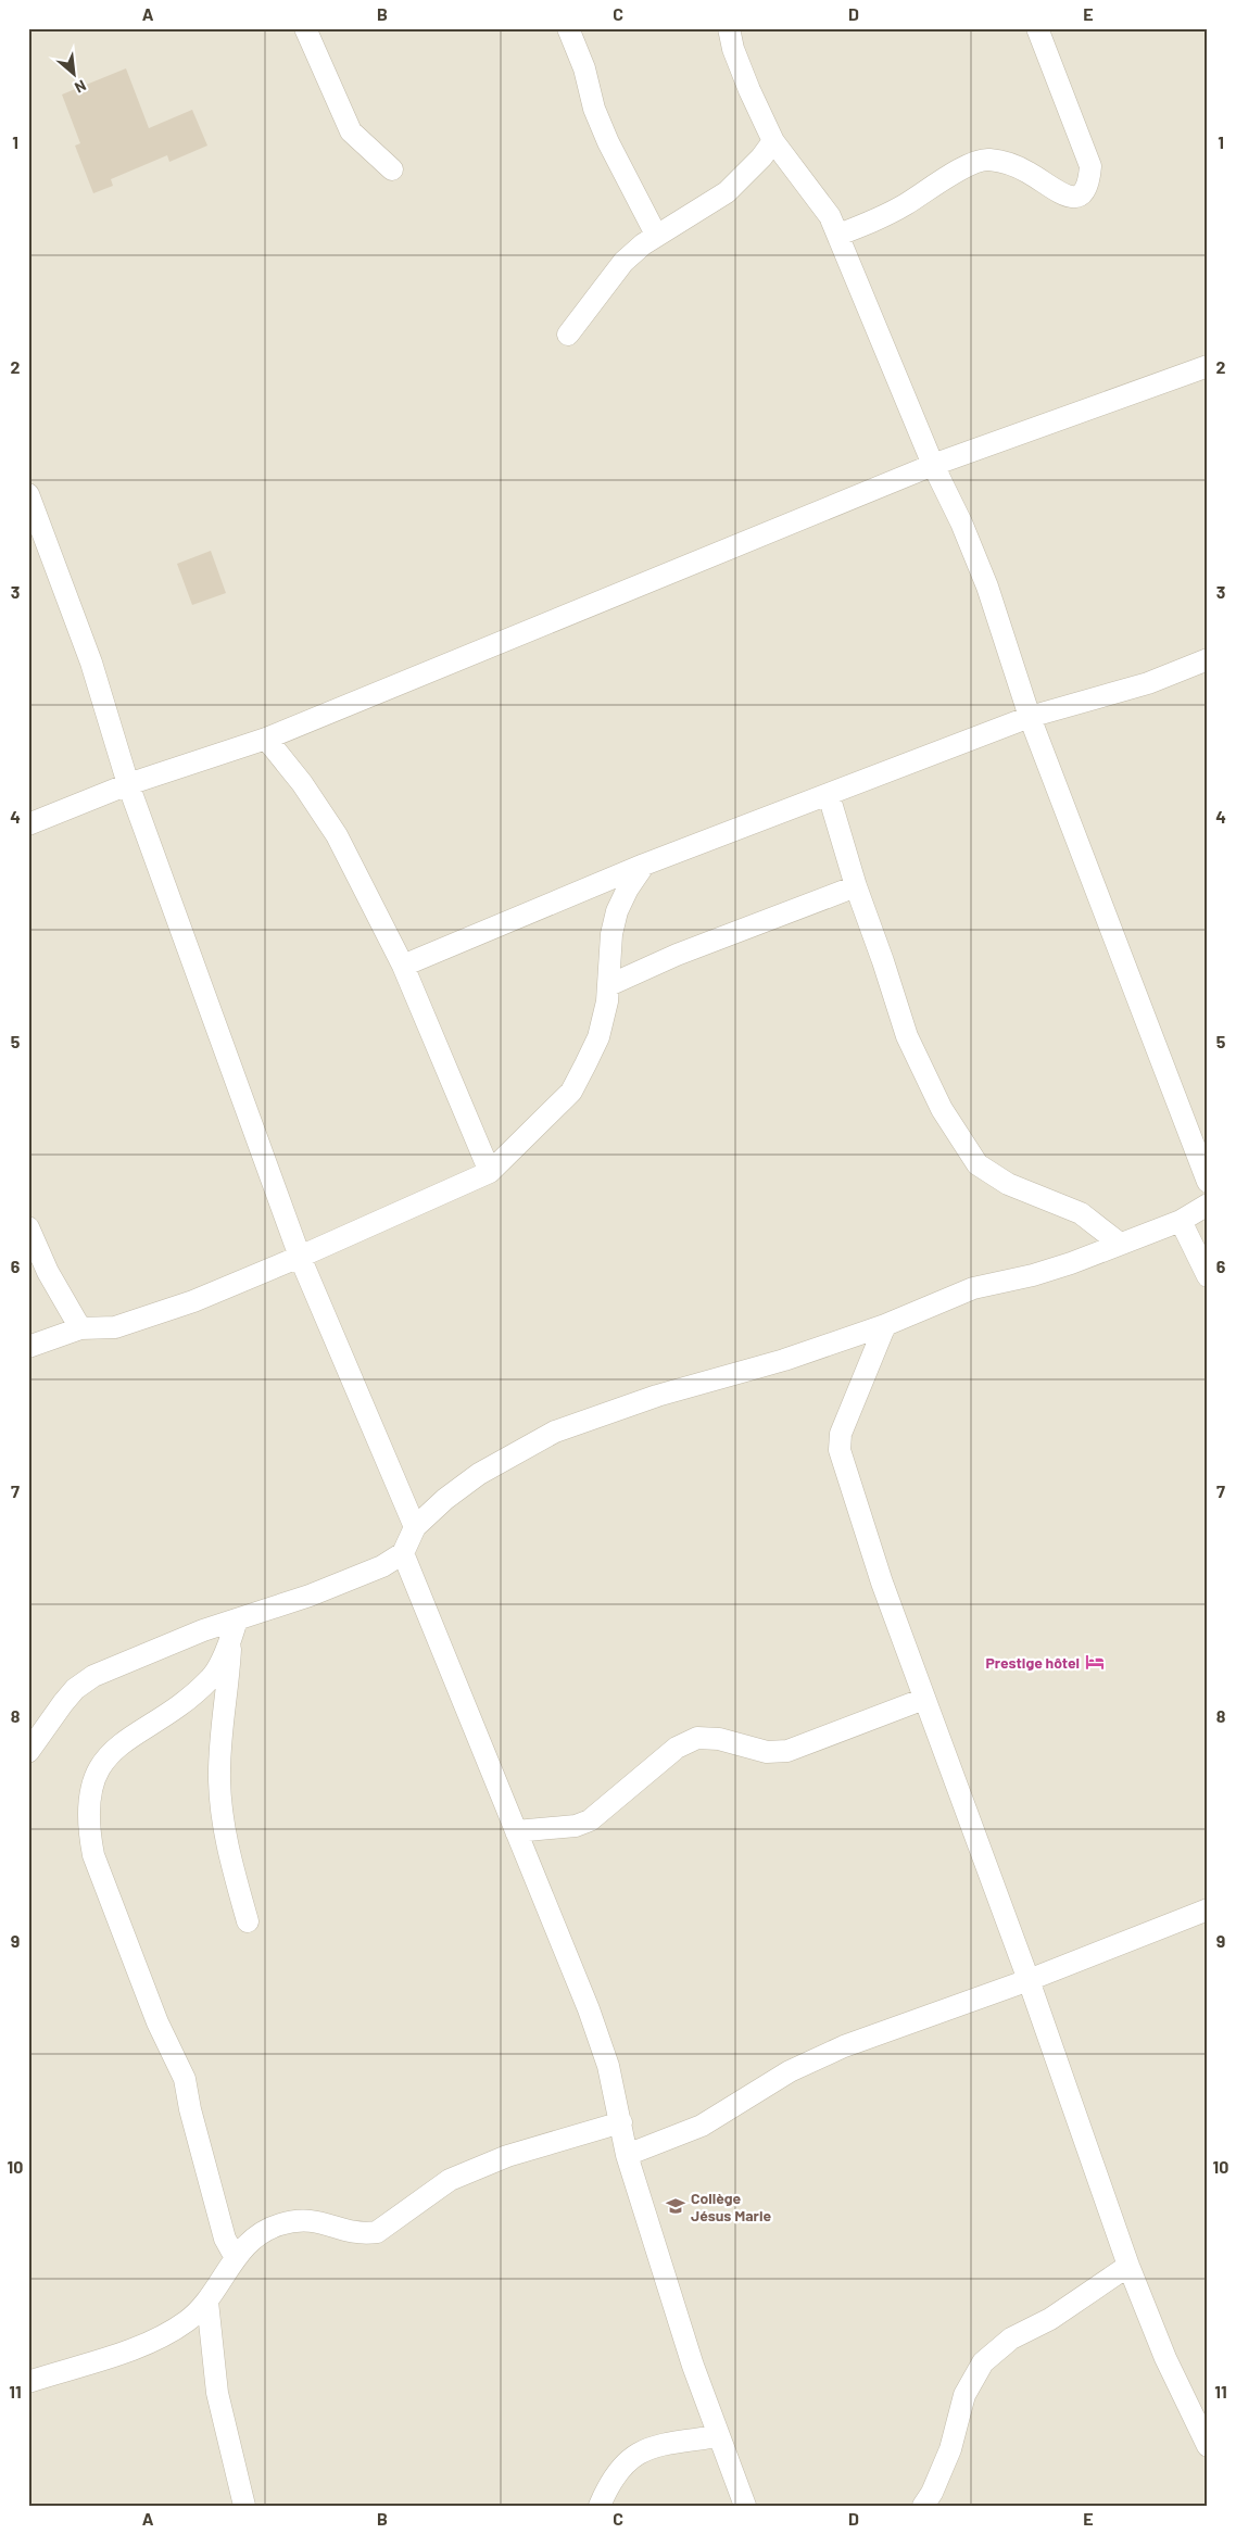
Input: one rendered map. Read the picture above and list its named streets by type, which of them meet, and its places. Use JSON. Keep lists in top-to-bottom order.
{
  "places": {
    "hotel": ["Prestige hôtel"],
    "school or university": ["Collège Jésus Marie"]
  },
  "north": "bottom right",
  "grid": {
    "columns": [
      "A",
      "B",
      "C",
      "D",
      "E"
    ],
    "rows": [
      "1",
      "2",
      "3",
      "4",
      "5",
      "6",
      "7",
      "8",
      "9",
      "10",
      "11"
    ]
  }
}
